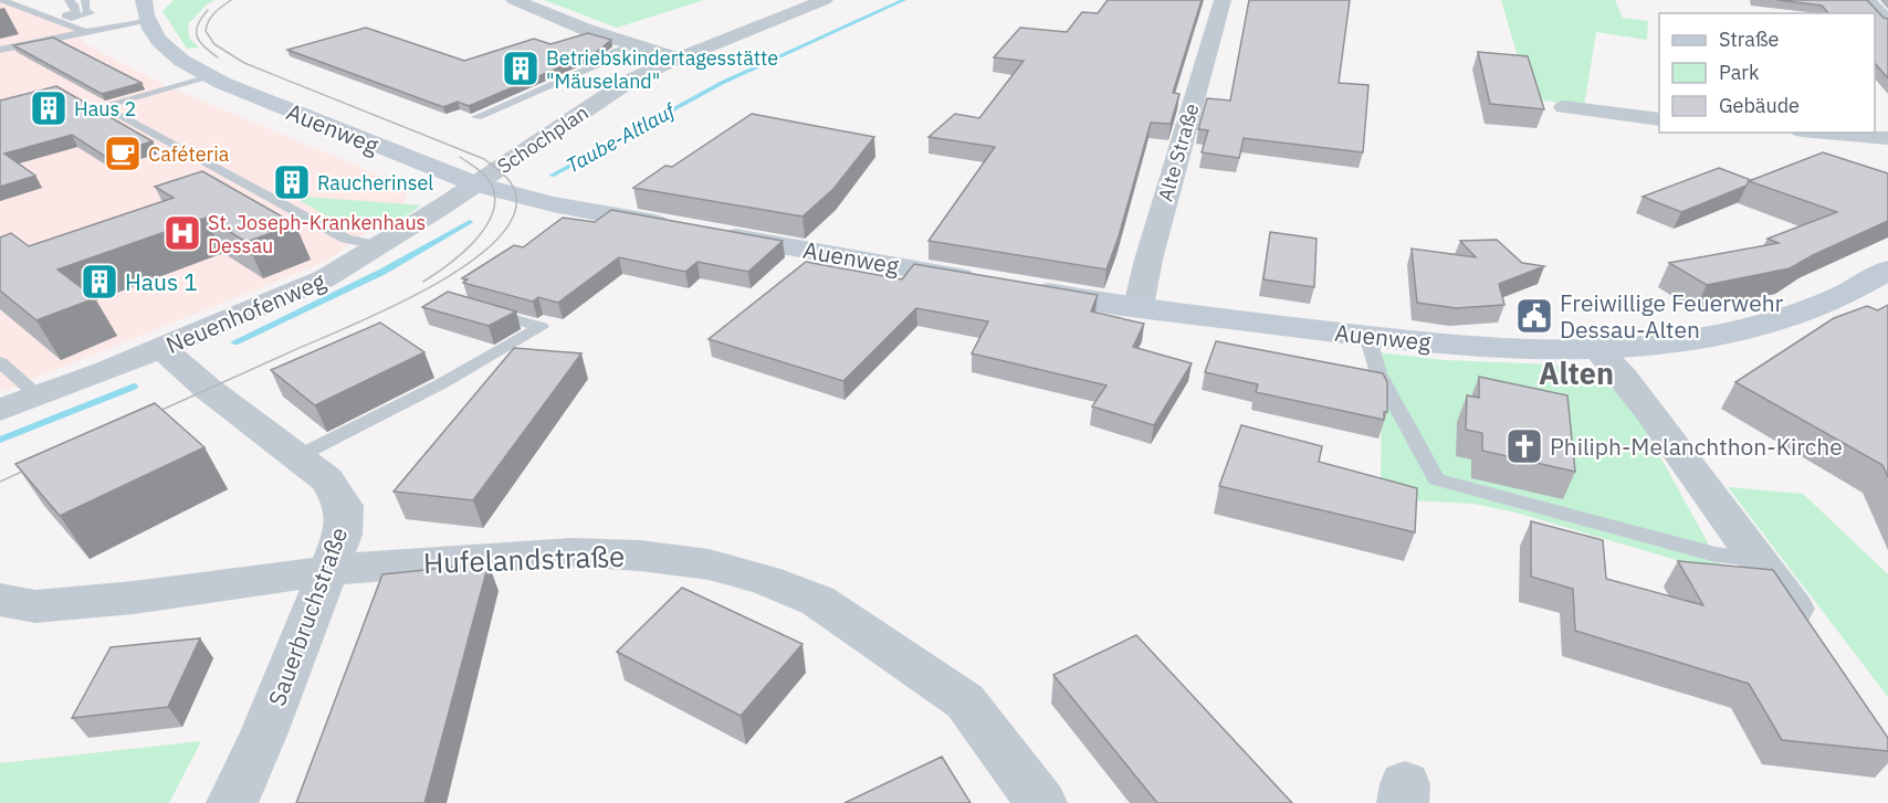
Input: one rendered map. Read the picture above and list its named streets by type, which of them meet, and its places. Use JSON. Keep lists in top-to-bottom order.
{
  "streets": {
    "main road": ["Auenweg"],
    "street": [
      "Schochplan",
      "Alte Straße",
      "Neuenhofenweg",
      "Hufelandstraße",
      "Sauerbruchstraße"
    ]
  },
  "crossings": [
    ["Auenweg", "Schochplan"],
    ["Auenweg", "Alte Straße"],
    ["Auenweg", "Neuenhofenweg"],
    ["Schochplan", "Neuenhofenweg"],
    ["Neuenhofenweg", "Sauerbruchstraße"],
    ["Hufelandstraße", "Sauerbruchstraße"]
  ],
  "districts": ["Alten"],
  "water": ["Taube-Altlauf"],
  "places": {
    "building": [
      "Betriebskindertagesstätte \"Mäuseland\"",
      "Haus 2",
      "Raucherinsel",
      "Haus 1"
    ],
    "cafe": ["Caféteria"],
    "hospital": ["St. Joseph-Krankenhaus Dessau"],
    "public building": ["Freiwillige Feuerwehr Dessau-Alten"],
    "church": ["Philiph-Melanchthon-Kirche"]
  },
  "legend": ["Straße", "Park", "Gebäude"]
}
